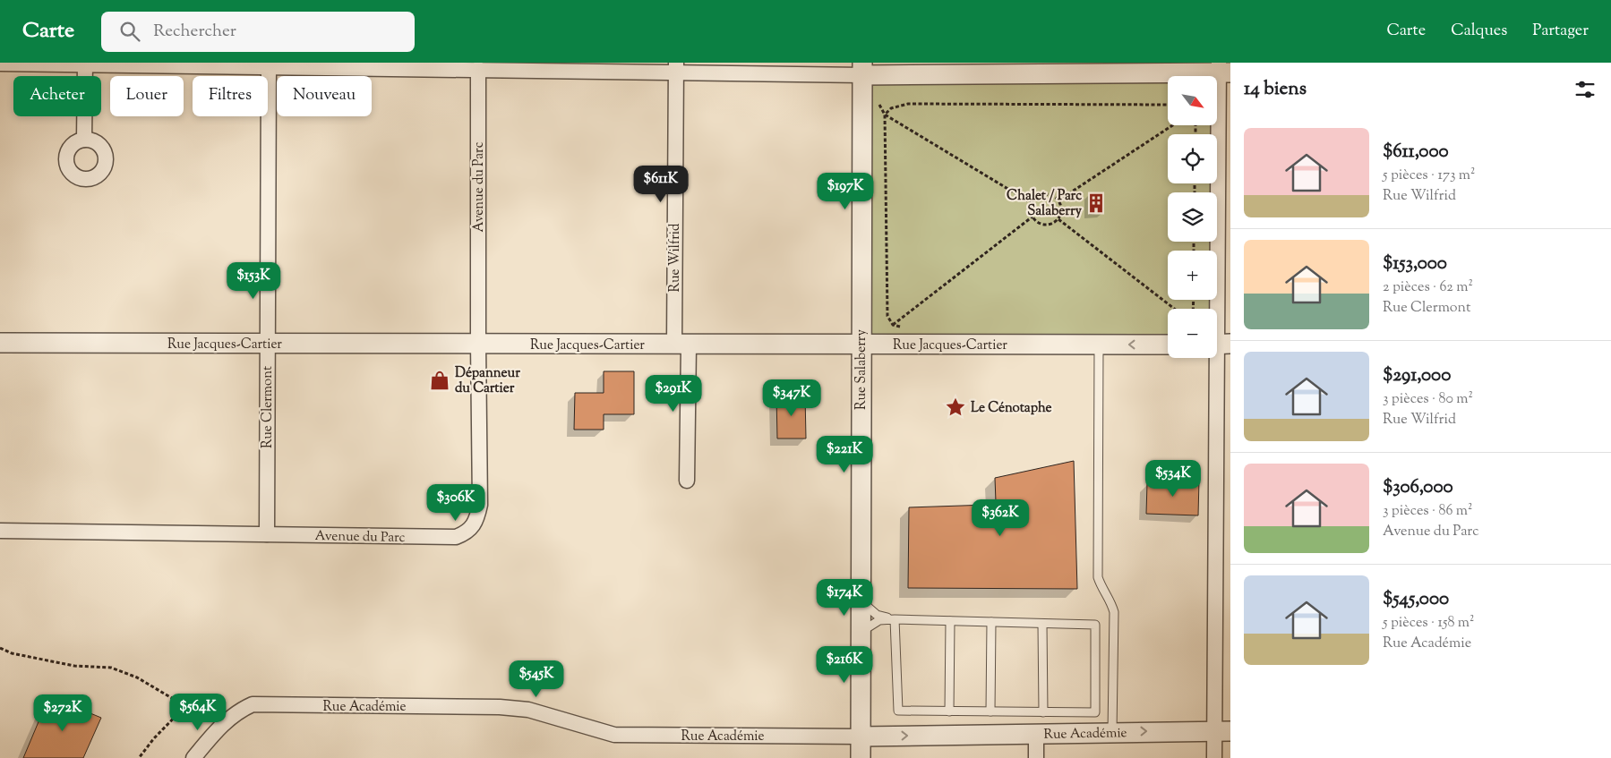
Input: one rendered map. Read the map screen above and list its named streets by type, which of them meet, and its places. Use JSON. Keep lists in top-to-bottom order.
{
  "streets": {
    "street": [
      "Avenue du Parc",
      "Rue Wilfrid",
      "Rue Jacques-Cartier",
      "Rue Salaberry",
      "Rue Clermont",
      "Rue Académie"
    ]
  },
  "crossings": [
    ["Avenue du Parc", "Rue Jacques-Cartier"],
    ["Avenue du Parc", "Rue Clermont"],
    ["Rue Wilfrid", "Rue Jacques-Cartier"],
    ["Rue Jacques-Cartier", "Rue Salaberry"],
    ["Rue Jacques-Cartier", "Rue Clermont"],
    ["Rue Salaberry", "Rue Académie"]
  ],
  "places": {
    "building": ["Chalet / Parc Salaberry"],
    "shop": ["Dépanneur du Cartier"],
    "place": ["Le Cénotaphe"]
  },
  "north": "bottom right",
  "page": {
    "header": "Carte",
    "search": "Rechercher",
    "nav": ["Carte", "Calques", "Partager"],
    "heading": "14 biens",
    "map_buttons": ["+", "−"],
    "chip": [
      "Acheter",
      "Louer",
      "Filtres",
      "Nouveau"
    ],
    "list": [
      {
        "name": "$611,000",
        "note": "5 pièces · 173 m² · Rue Wilfrid"
      },
      {
        "name": "$153,000",
        "note": "2 pièces · 62 m² · Rue Clermont"
      },
      {
        "name": "$291,000",
        "note": "3 pièces · 80 m² · Rue Wilfrid"
      },
      {
        "name": "$306,000",
        "note": "3 pièces · 86 m² · Avenue du Parc"
      },
      {
        "name": "$545,000",
        "note": "5 pièces · 158 m² · Rue Académie"
      }
    ],
    "price": [
      "$611K",
      "$197K",
      "$153K",
      "$291K",
      "$347K",
      "$221K",
      "$534K",
      "$306K",
      "$362K",
      "$174K",
      "$216K",
      "$545K",
      "$564K",
      "$272K"
    ]
  }
}
